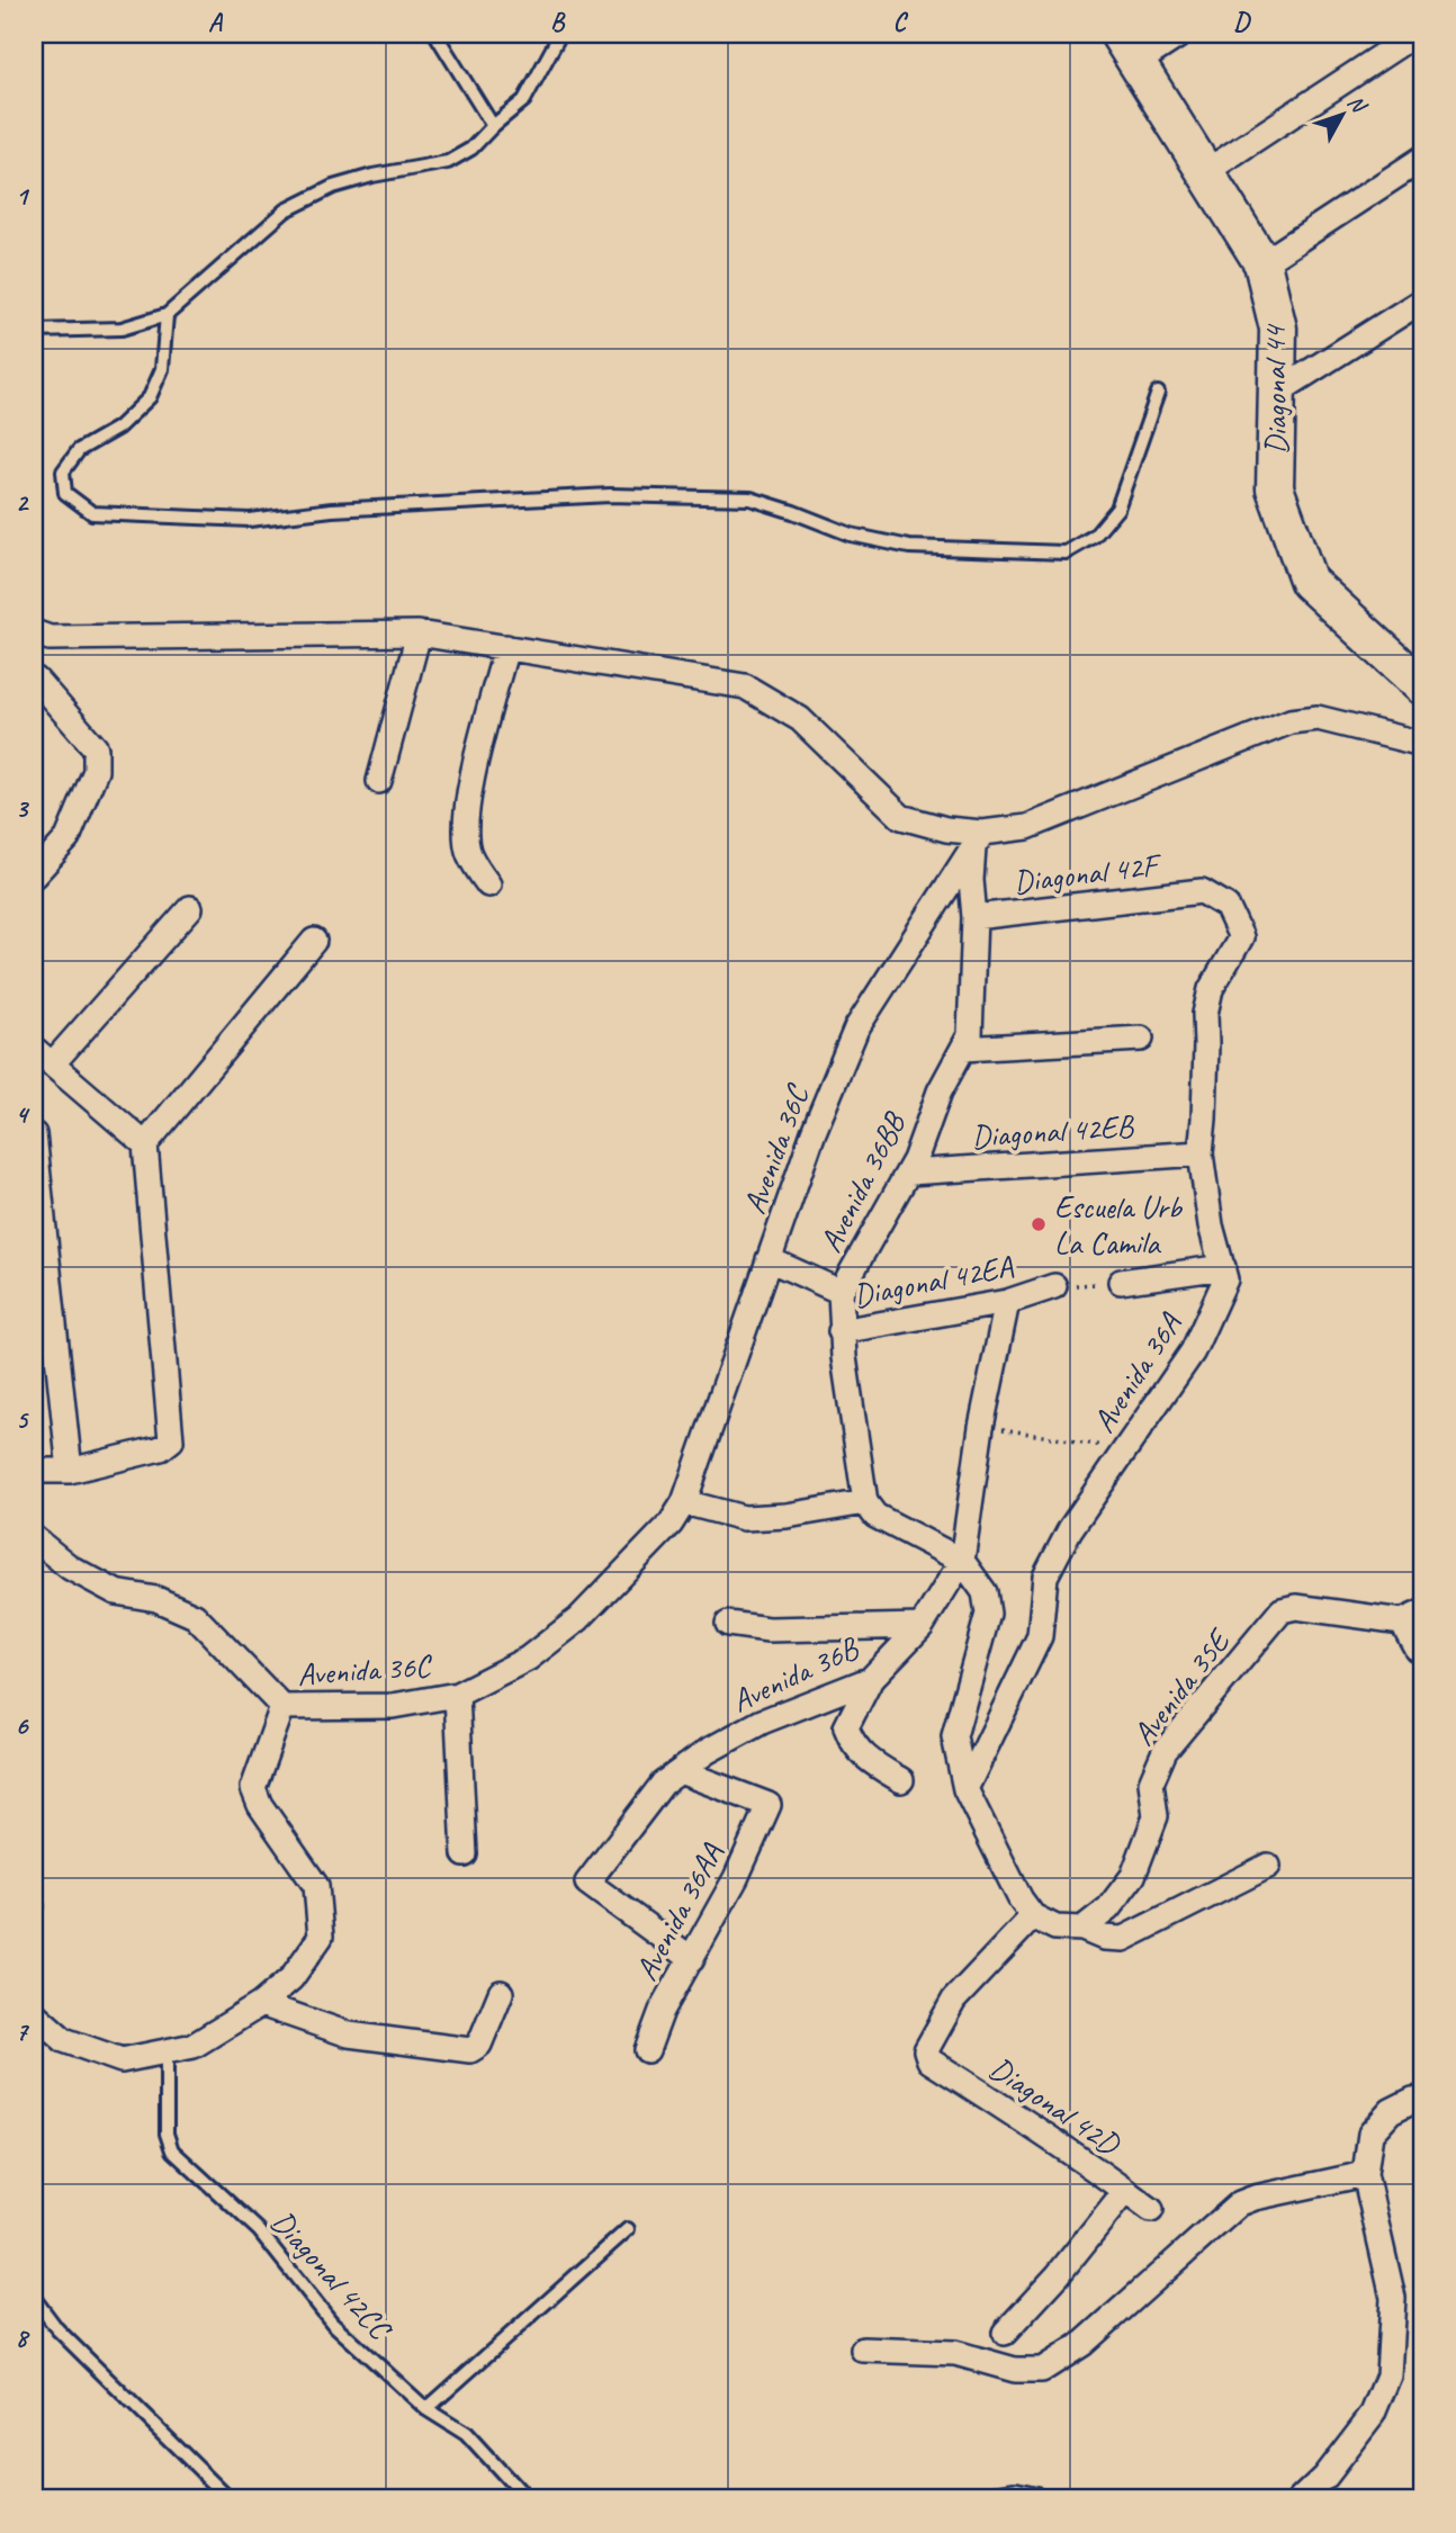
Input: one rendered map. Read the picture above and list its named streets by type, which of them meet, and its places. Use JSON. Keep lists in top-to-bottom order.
{
  "streets": {
    "main road": ["Diagonal 44"],
    "street": [
      "Diagonal 42F",
      "Diagonal 42EB",
      "Avenida 36C",
      "Avenida 36BB",
      "Diagonal 42EA",
      "Avenida 36A",
      "Avenida 36B",
      "Avenida 35E",
      "Avenida 36AA",
      "Diagonal 42D"
    ],
    "lane": ["Diagonal 42CC"]
  },
  "crossings": [
    ["Diagonal 42F", "Diagonal 42EB"],
    ["Diagonal 42F", "Avenida 36BB"],
    ["Diagonal 42EB", "Avenida 36BB"],
    ["Avenida 36C", "Avenida 36BB"],
    ["Avenida 36BB", "Diagonal 42EA"],
    ["Diagonal 42EA", "Avenida 36B"],
    ["Avenida 36B", "Avenida 36AA"]
  ],
  "places": ["Escuela Urb La Camila"],
  "north": "top right",
  "grid": {
    "columns": [
      "A",
      "B",
      "C",
      "D"
    ],
    "rows": [
      "1",
      "2",
      "3",
      "4",
      "5",
      "6",
      "7",
      "8"
    ]
  }
}
